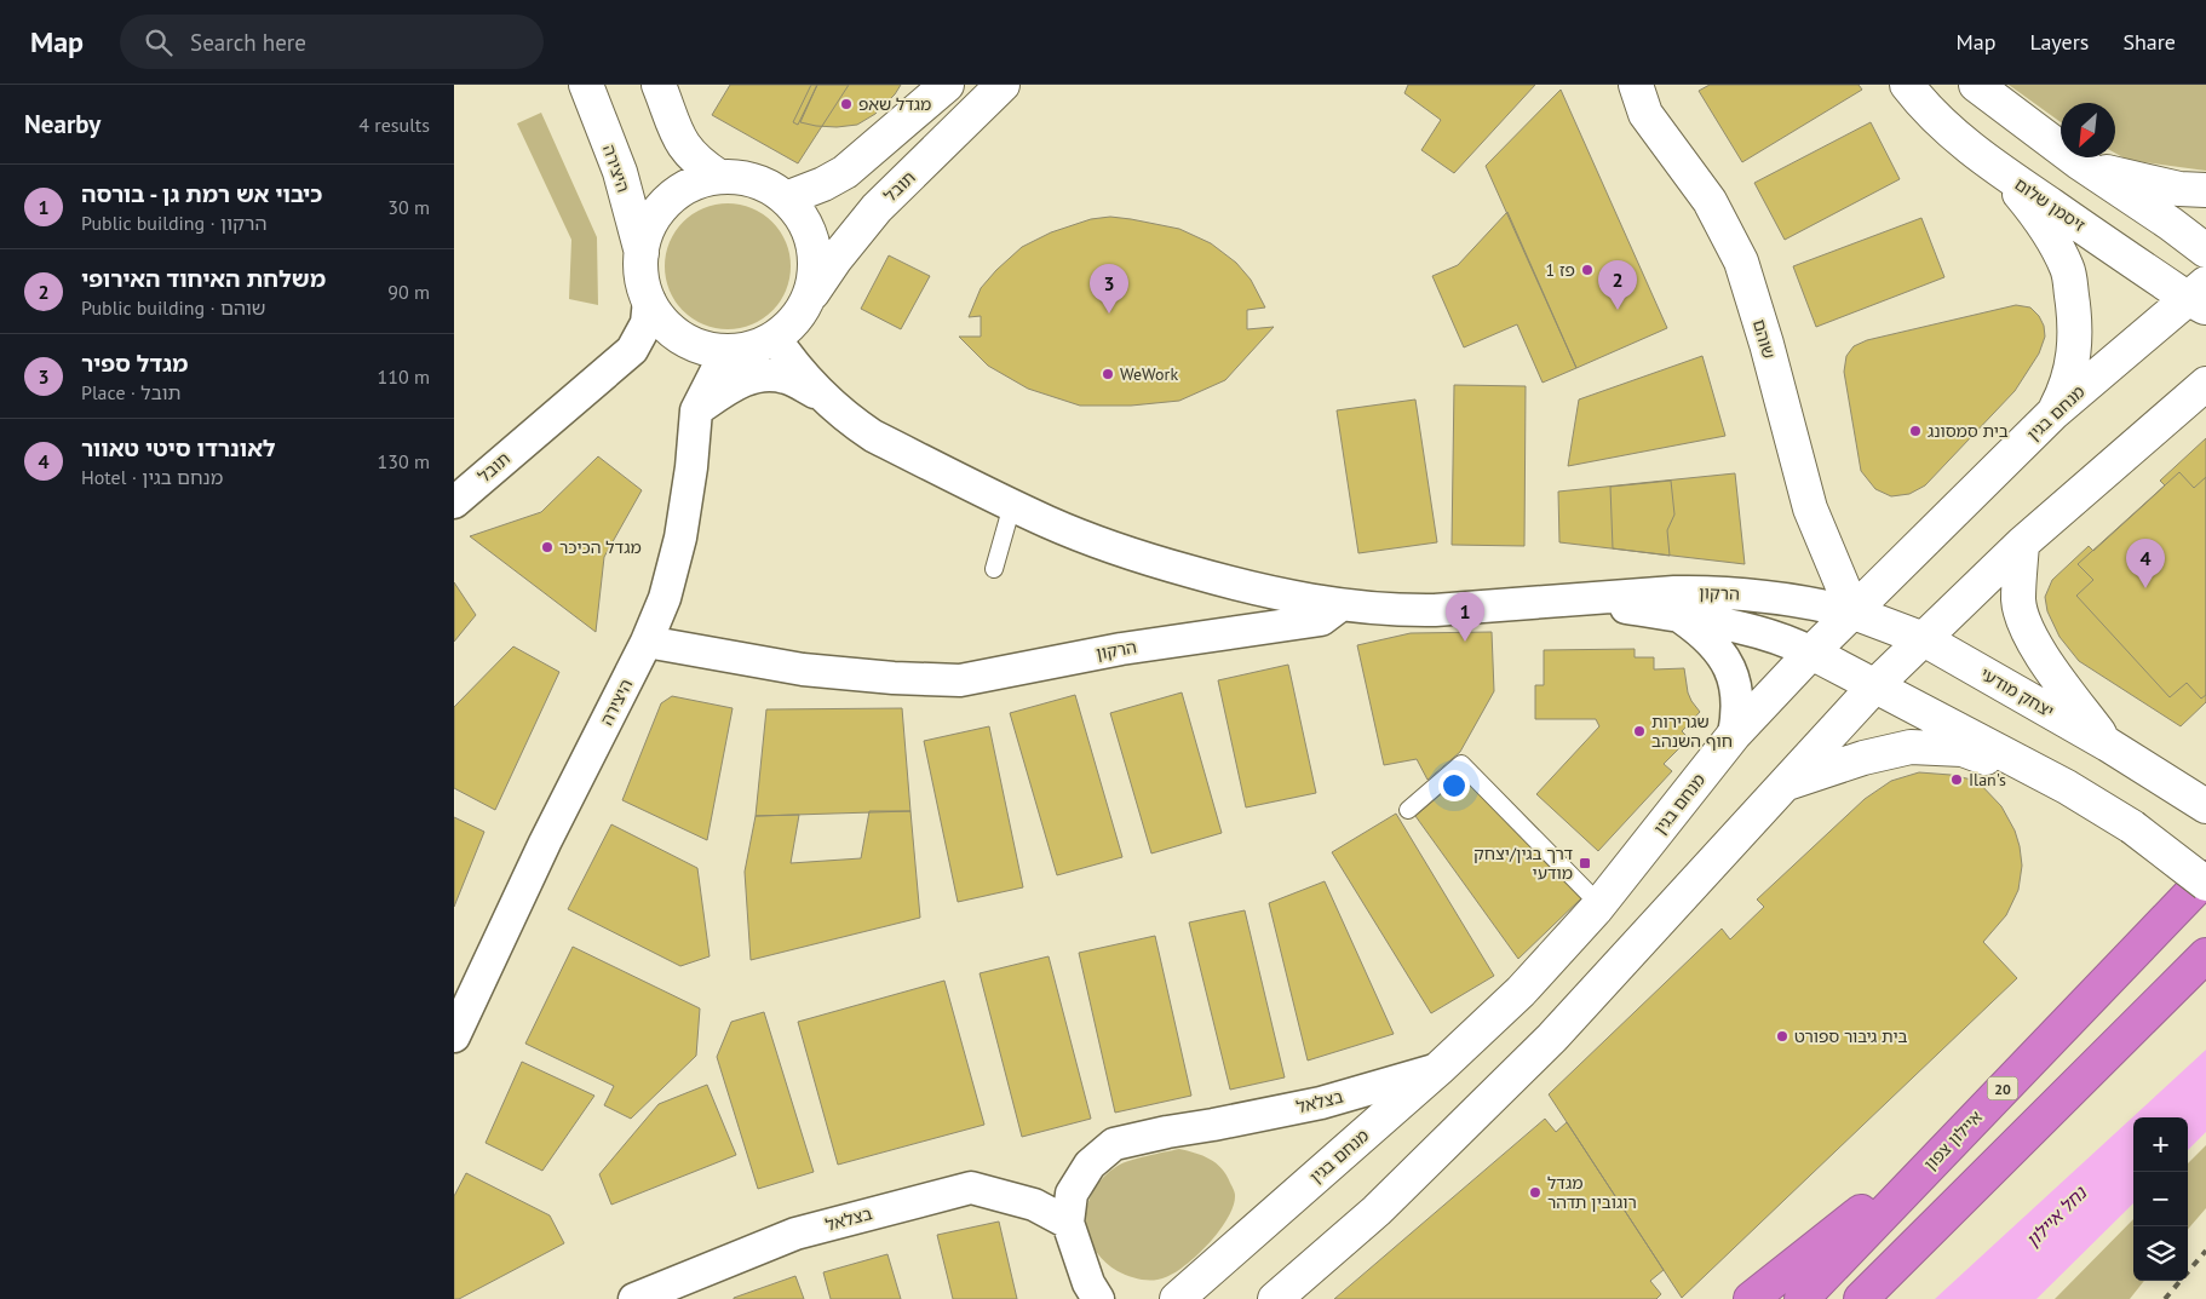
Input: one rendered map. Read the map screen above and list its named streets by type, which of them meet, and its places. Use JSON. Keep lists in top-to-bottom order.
{
  "streets": {
    "highway": ["20", "איילון צפון"],
    "street": [
      "היצירה",
      "תובל",
      "זיסמן שלום",
      "שוהם",
      "מנחם בגין",
      "הרקון",
      "יצחק מודעי",
      "בצלאל"
    ]
  },
  "crossings": [
    ["היצירה", "תובל"],
    ["היצירה", "הרקון"],
    ["זיסמן שלום", "מנחם בגין"],
    ["שוהם", "מנחם בגין"],
    ["שוהם", "הרקון"],
    ["שוהם", "יצחק מודעי"],
    ["מנחם בגין", "הרקון"],
    ["מנחם בגין", "יצחק מודעי"],
    ["מנחם בגין", "בצלאל"],
    ["הרקון", "יצחק מודעי"]
  ],
  "water": ["נחל איילון"],
  "places": {
    "other": [
      "מגדל שאפ",
      "פז 1",
      "WeWork",
      "בית סמסונג",
      "מגדל הכיכר",
      "שגרירות חוף השנהב",
      "Ilan's",
      "בית גיבור ספורט",
      "מגדל רוגובין תדהר"
    ],
    "transit": ["דרך בגין/יצחק מודעי"]
  },
  "north": "bottom left",
  "page": {
    "header": "Map",
    "search": "Search here",
    "nav": ["Map", "Layers", "Share"],
    "heading": ["Nearby", "4 results"],
    "list": [
      {
        "mark": "1",
        "name": "כיבוי אש רמת גן - בורסה",
        "note": "Public building · הרקון",
        "value": "30 m"
      },
      {
        "mark": "2",
        "name": "משלחת האיחוד האירופי",
        "note": "Public building · שוהם",
        "value": "90 m"
      },
      {
        "mark": "3",
        "name": "מגדל ספיר",
        "note": "Place · תובל",
        "value": "110 m"
      },
      {
        "mark": "4",
        "name": "לאונרדו סיטי טאוור",
        "note": "Hotel · מנחם בגין",
        "value": "130 m"
      }
    ],
    "pins": [
      "2",
      "3",
      "4",
      "1"
    ],
    "map_buttons": ["+", "−"]
  }
}
